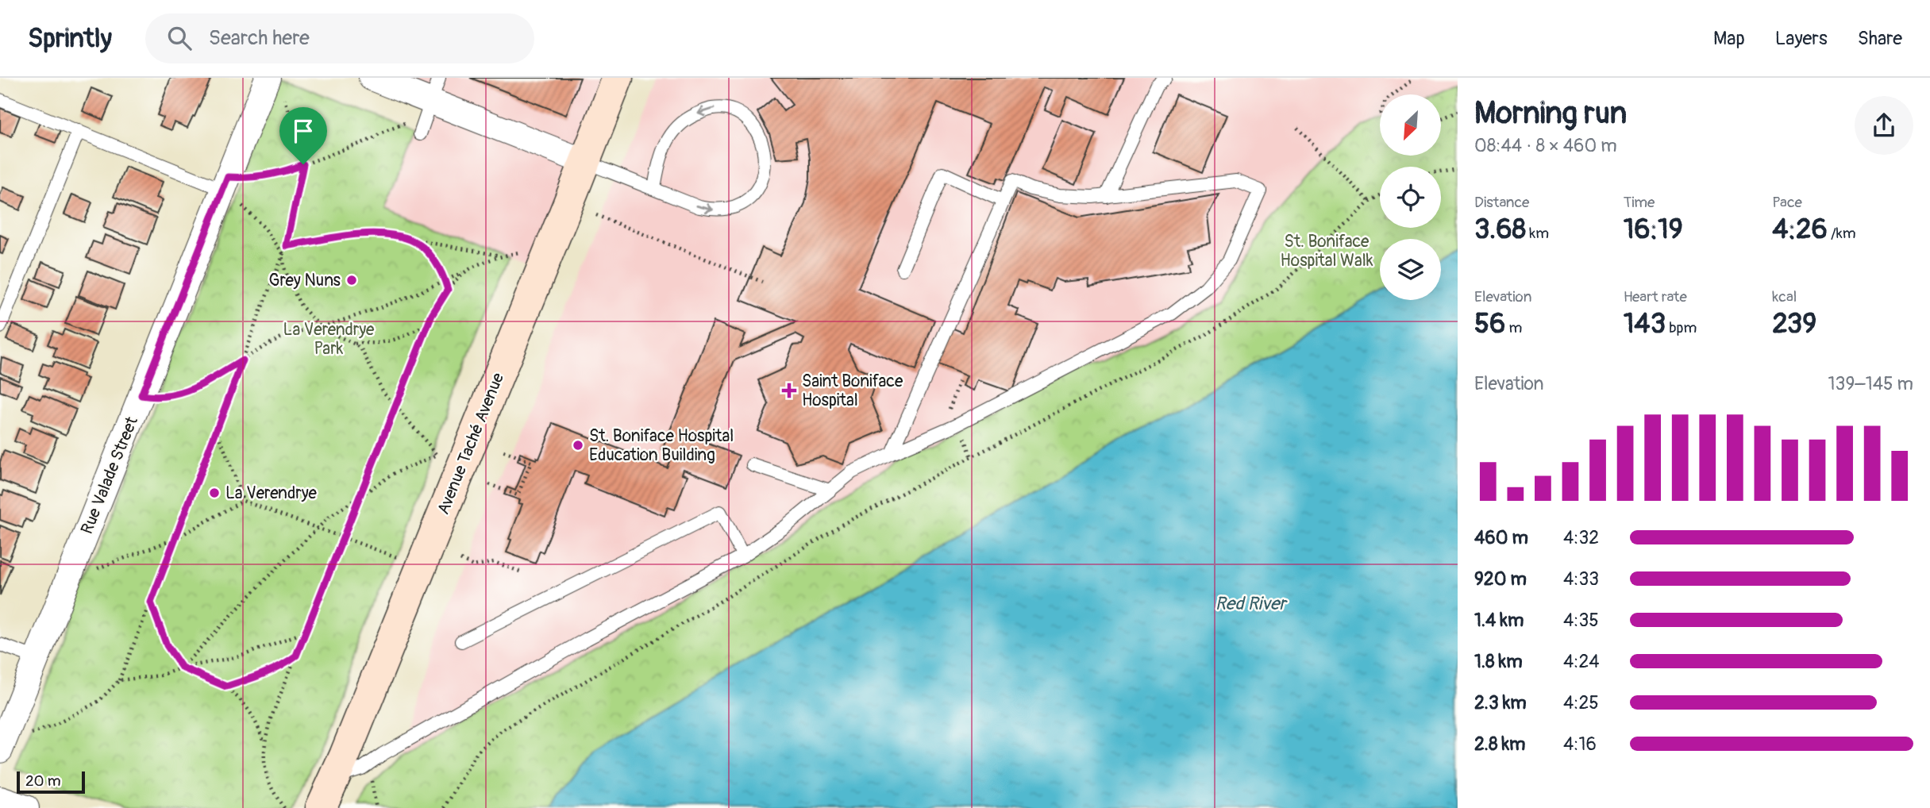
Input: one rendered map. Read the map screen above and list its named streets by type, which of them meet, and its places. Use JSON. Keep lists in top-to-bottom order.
{
  "streets": {
    "street": ["Avenue Taché Avenue", "Rue Valade Street"]
  },
  "water": ["Red River"],
  "parks": ["St. Boniface Hospital Walk", "La Verendrye Park"],
  "places": {
    "other": ["Grey Nuns", "St. Boniface Hospital Education Building", "La Verendrye"],
    "health": ["Saint Boniface Hospital"]
  },
  "scale_bar": "20 m",
  "north": "bottom left",
  "page": {
    "header": "Sprintly",
    "search": "Search here",
    "nav": ["Map", "Layers", "Share"],
    "heading": ["Morning run", "08:44 · 8 × 460 m"],
    "stats": [
      ["Distance", "3.68 km"],
      ["Time", "16:19"],
      ["Pace", "4:26 /km"],
      ["Elevation", "56 m"],
      ["Heart rate", "143 bpm"],
      ["kcal", "239"]
    ],
    "chart": ["Elevation", "139–145 m"],
    "list": [
      {
        "name": "460 m",
        "note": "4:32"
      },
      {
        "name": "920 m",
        "note": "4:33"
      },
      {
        "name": "1.4 km",
        "note": "4:35"
      },
      {
        "name": "1.8 km",
        "note": "4:24"
      },
      {
        "name": "2.3 km",
        "note": "4:25"
      },
      {
        "name": "2.8 km",
        "note": "4:16"
      }
    ],
    "scale": "20 m"
  }
}
